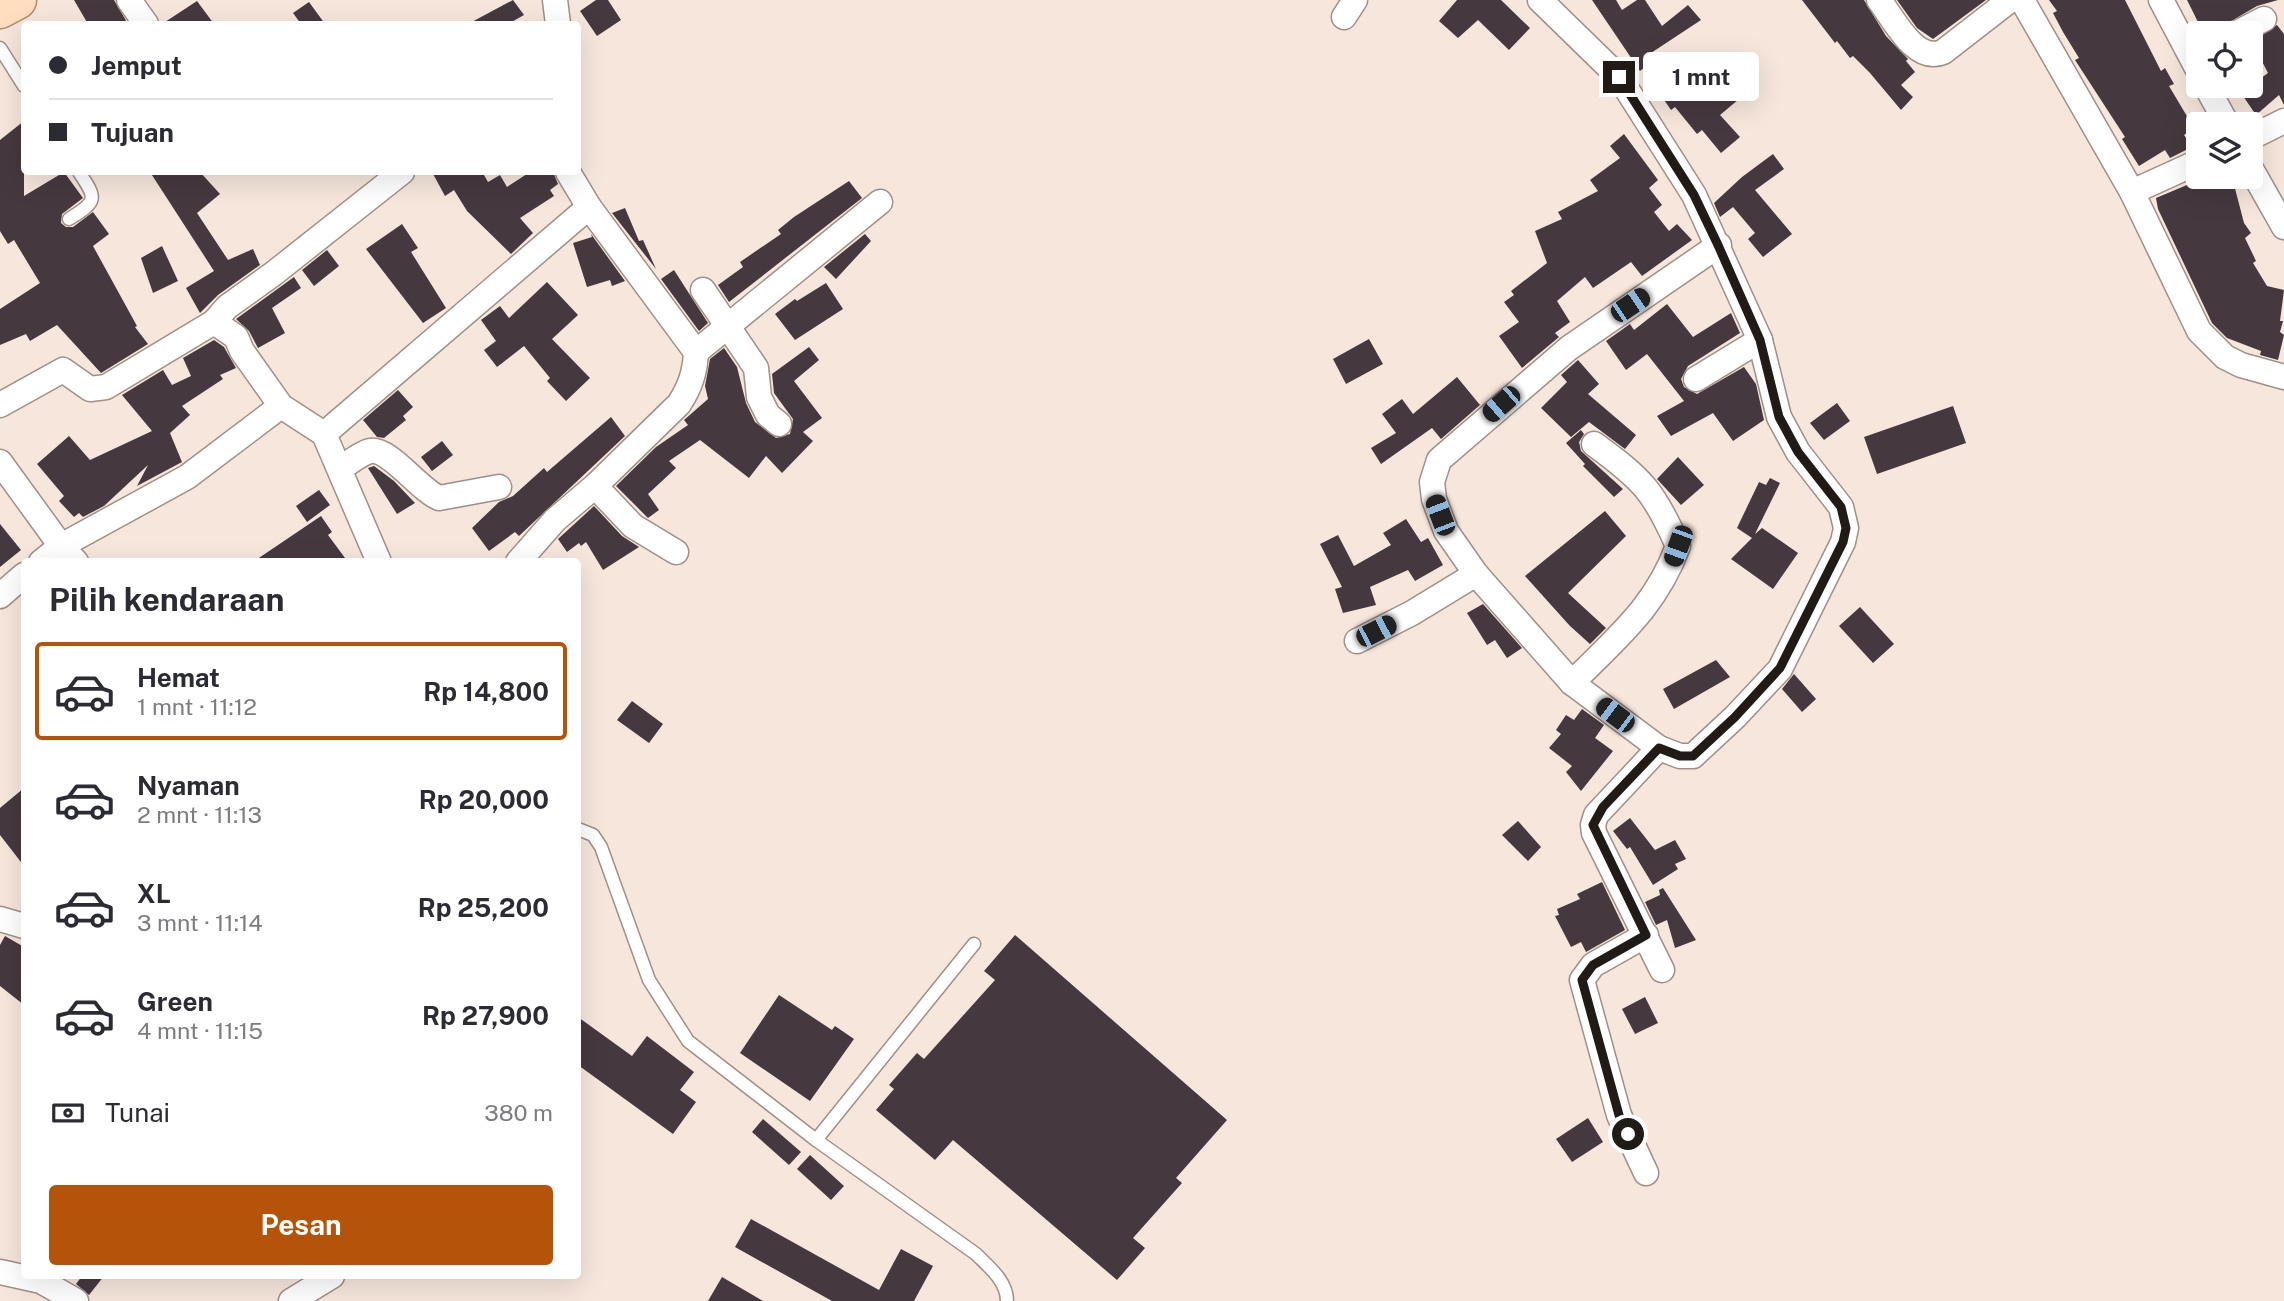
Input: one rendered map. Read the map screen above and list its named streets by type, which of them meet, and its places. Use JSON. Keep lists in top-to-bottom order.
{
  "page": {
    "banner": ["Jemput", "Tujuan"],
    "bubble": "1 mnt",
    "heading": "Pilih kendaraan",
    "list": [
      {
        "name": "Hemat",
        "note": "1 mnt · 11:12",
        "value": "Rp 14,800"
      },
      {
        "name": "Nyaman",
        "note": "2 mnt · 11:13",
        "value": "Rp 20,000"
      },
      {
        "name": "XL",
        "note": "3 mnt · 11:14",
        "value": "Rp 25,200"
      },
      {
        "name": "Green",
        "note": "4 mnt · 11:15",
        "value": "Rp 27,900"
      }
    ],
    "pay": ["Tunai", "380 m"],
    "buttons": "Pesan"
  }
}
